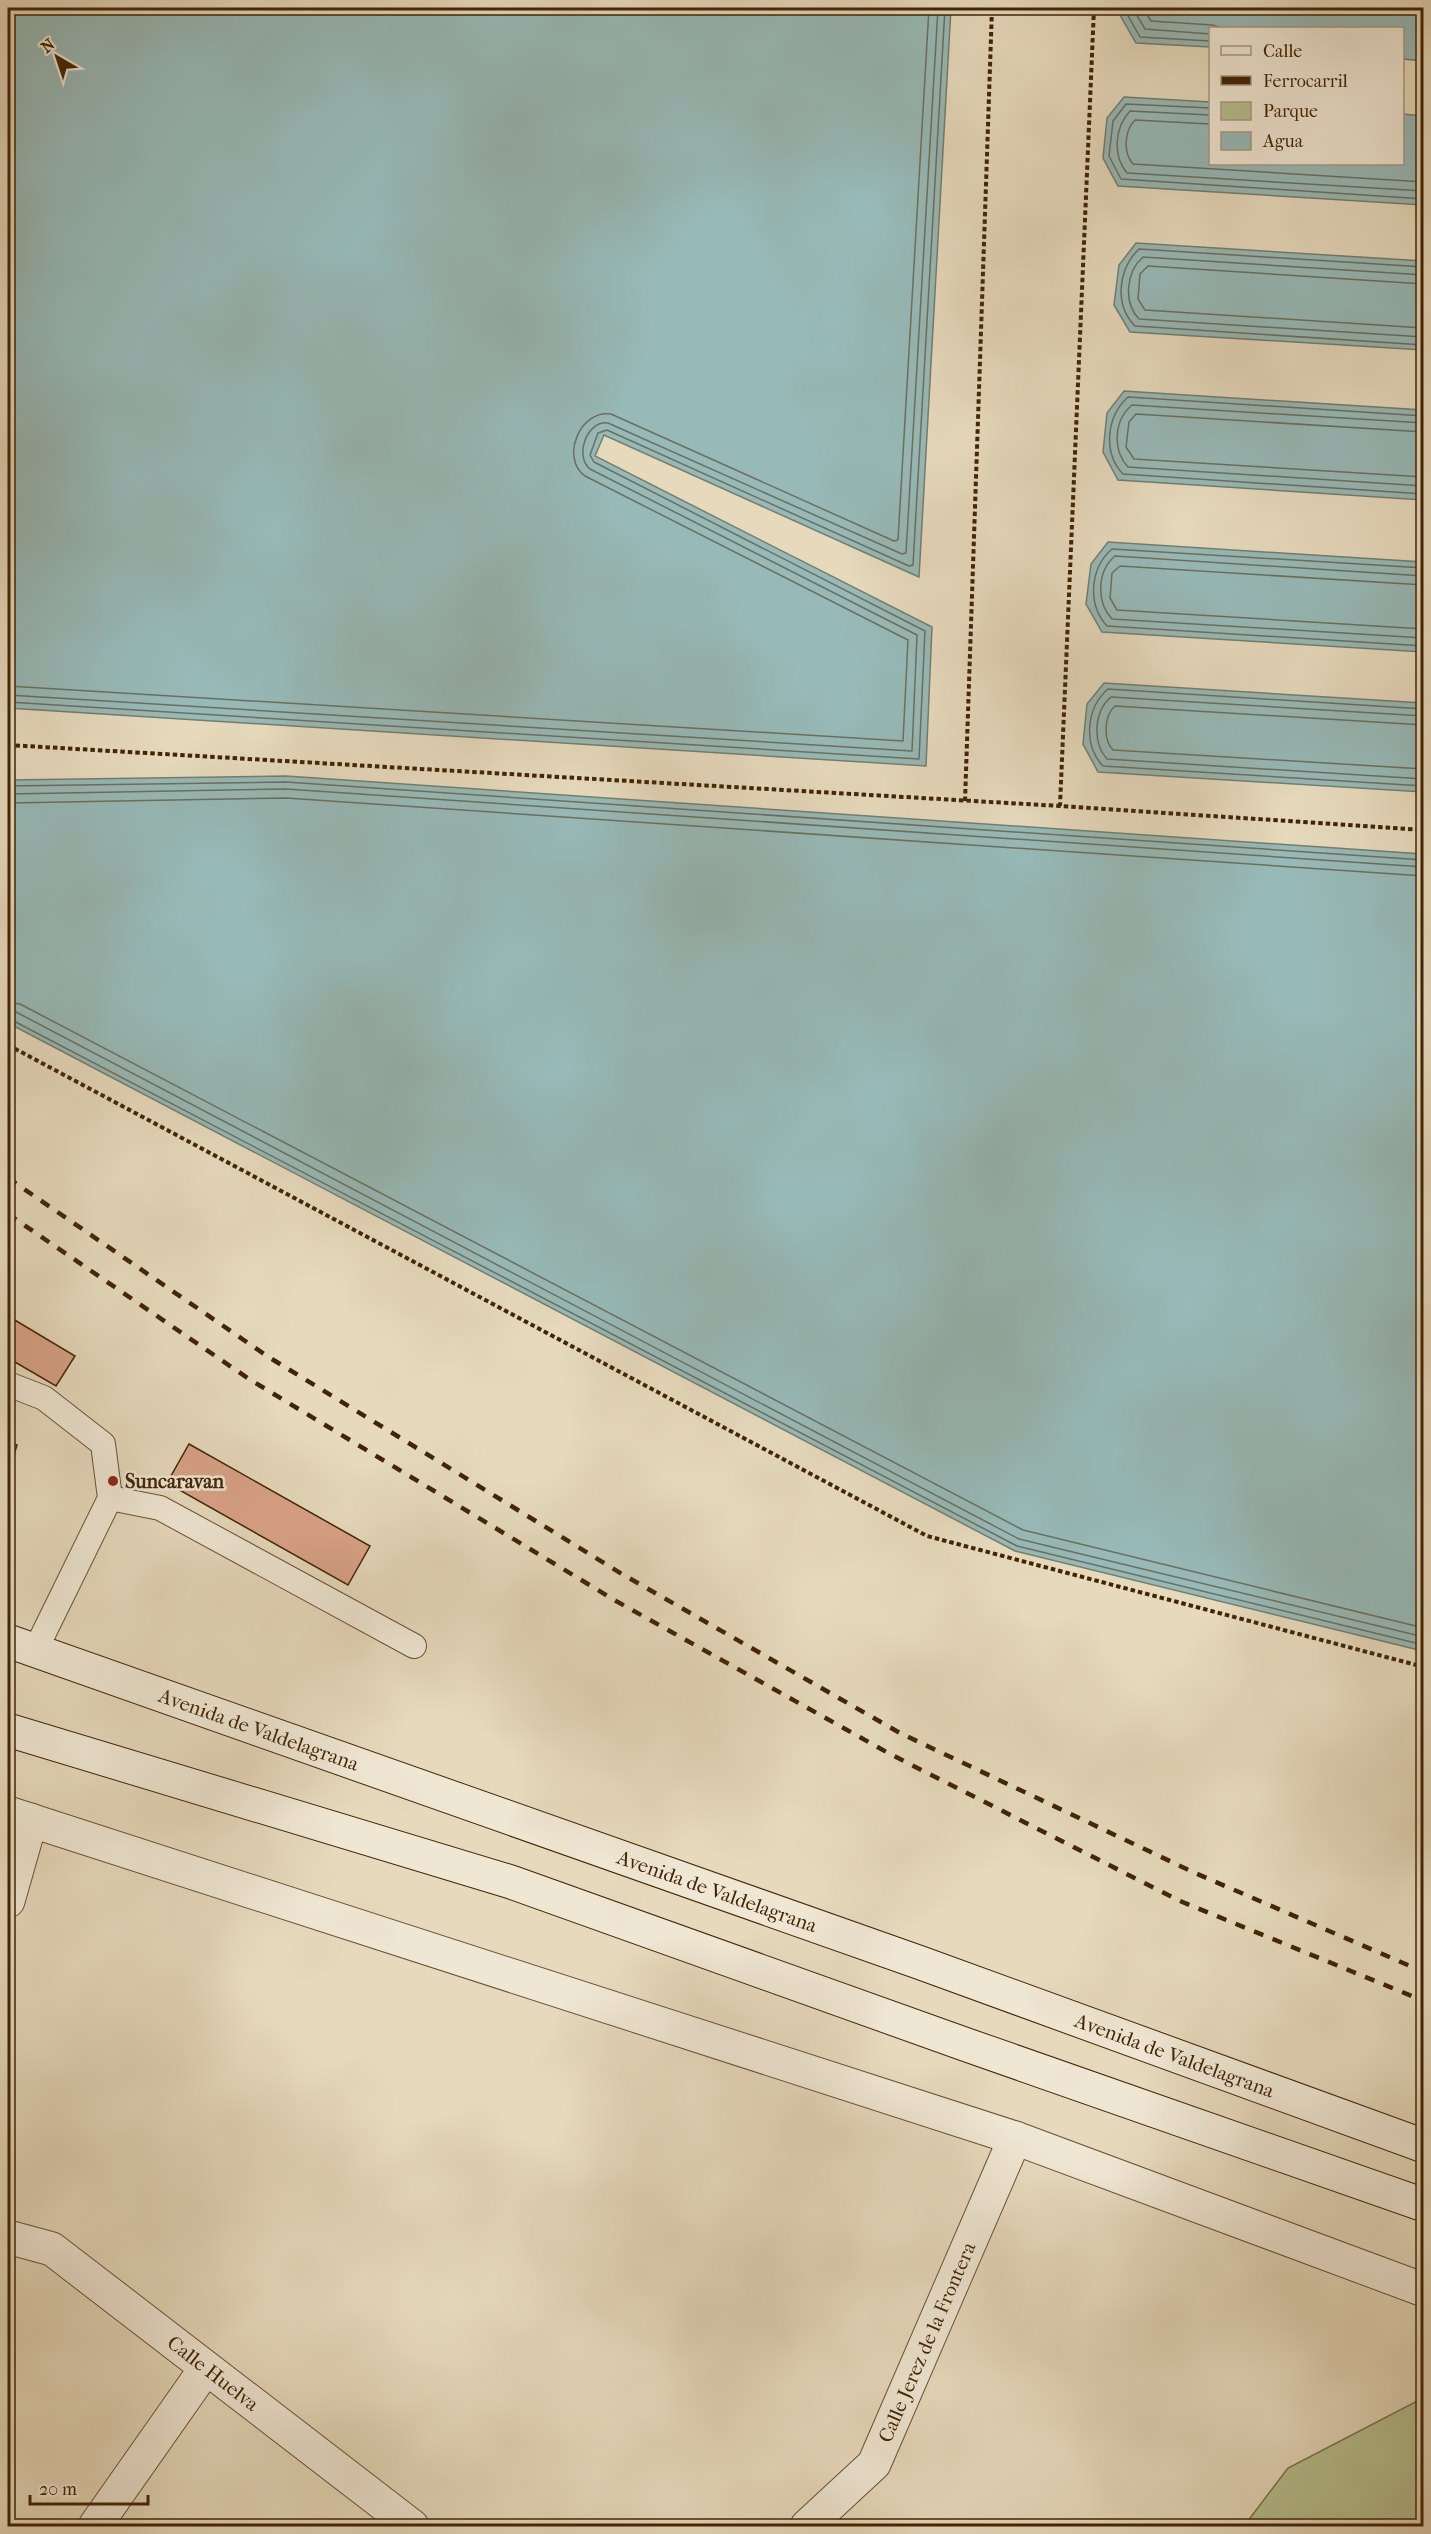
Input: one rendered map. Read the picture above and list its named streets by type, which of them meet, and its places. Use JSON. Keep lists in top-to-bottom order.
{
  "streets": {
    "main road": ["Avenida de Valdelagrana", "Calle Jerez de la Frontera", "Calle Huelva"]
  },
  "places": ["Suncaravan"],
  "legend": [
    "Calle",
    "Ferrocarril",
    "Parque",
    "Agua"
  ],
  "scale_bar": "20 m",
  "north": "top left"
}
